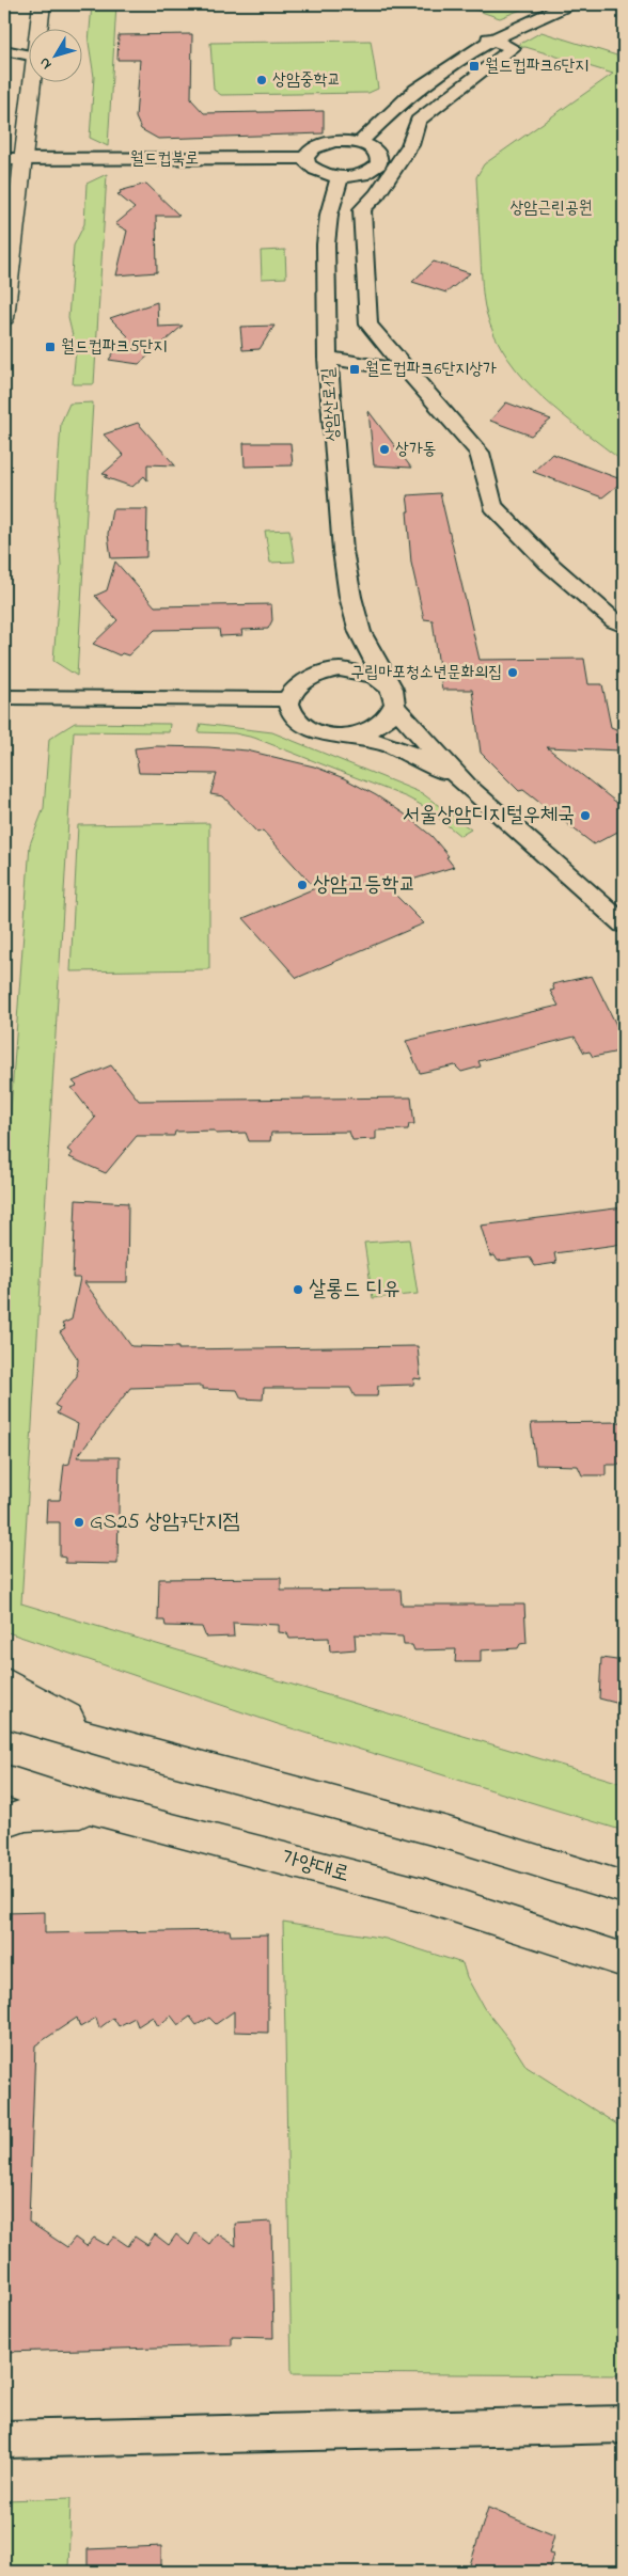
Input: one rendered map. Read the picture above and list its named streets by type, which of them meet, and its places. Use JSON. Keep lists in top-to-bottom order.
{
  "streets": {
    "main road": ["가양대로"],
    "street": ["월드컵북로", "상암산로1길"]
  },
  "parks": ["상암근린공원"],
  "places": {
    "transit": ["월드컵파크6단지", "월드컵파크5단지", "월드컵파크6단지상가"],
    "other": [
      "상암중학교",
      "상가동",
      "구립마포청소년문화의집",
      "서울상암디지털우체국",
      "상암고등학교",
      "살롱드 디유",
      "GS25 상암7단지점"
    ]
  },
  "north": "bottom left"
}
